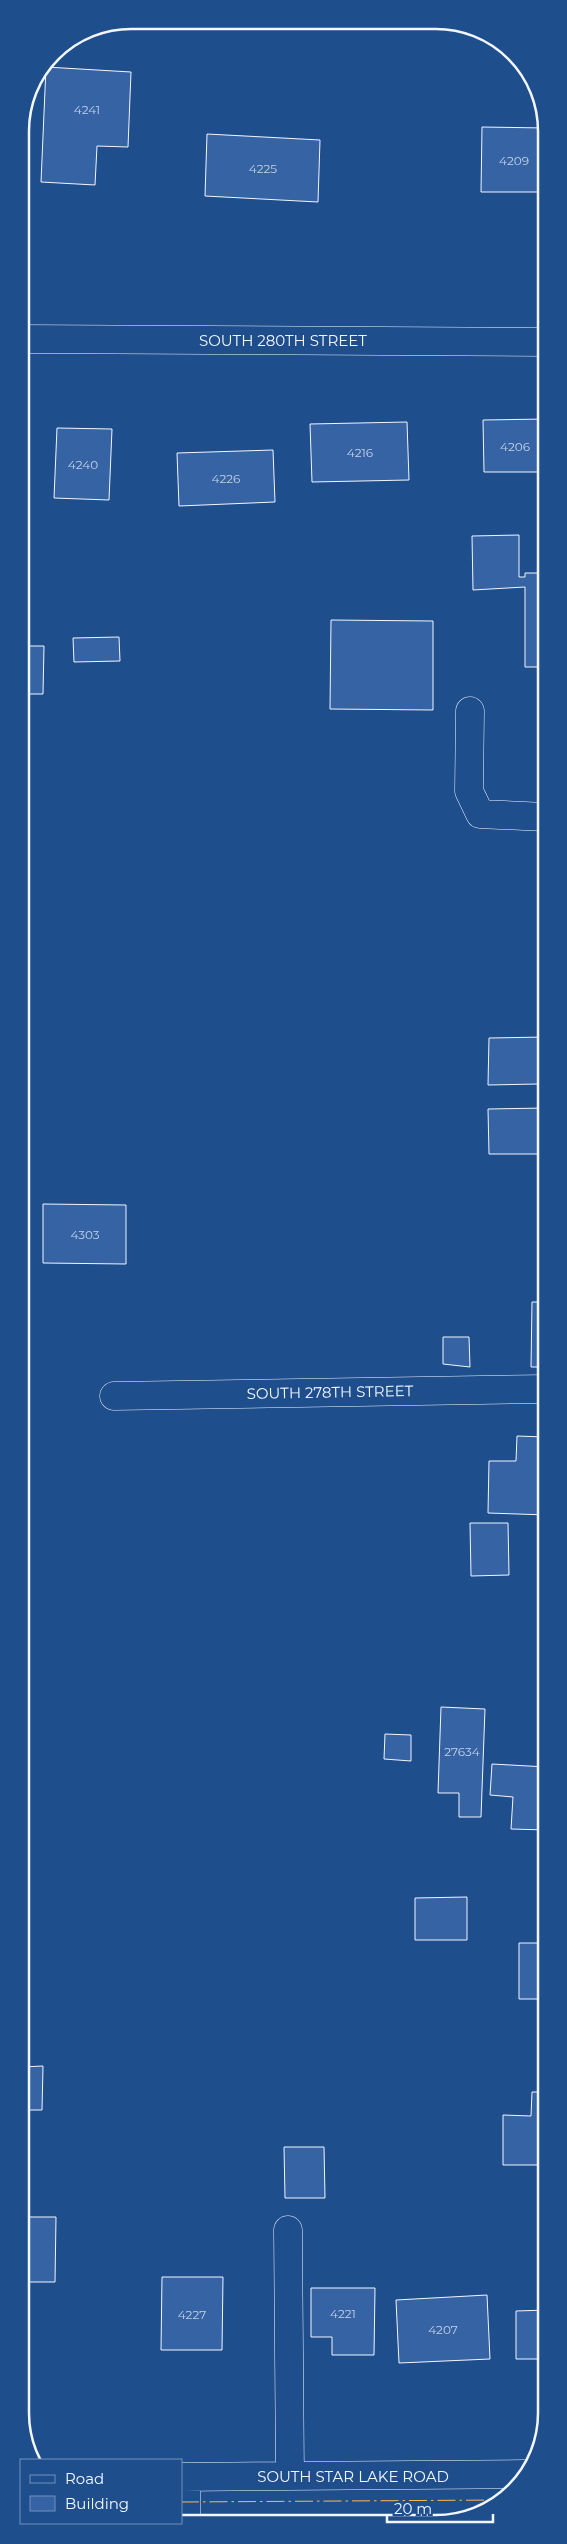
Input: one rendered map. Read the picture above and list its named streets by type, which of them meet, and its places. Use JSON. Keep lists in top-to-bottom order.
{
  "streets": {
    "street": ["SOUTH 280TH STREET", "SOUTH 278TH STREET", "SOUTH STAR LAKE ROAD"]
  },
  "house_numbers": [
    "4241",
    "4209",
    "4225",
    "4206",
    "4216",
    "4240",
    "4226",
    "4303",
    "27634",
    "4221",
    "4227",
    "4207"
  ],
  "legend": ["Road", "Building"],
  "scale_bar": "20 m"
}
